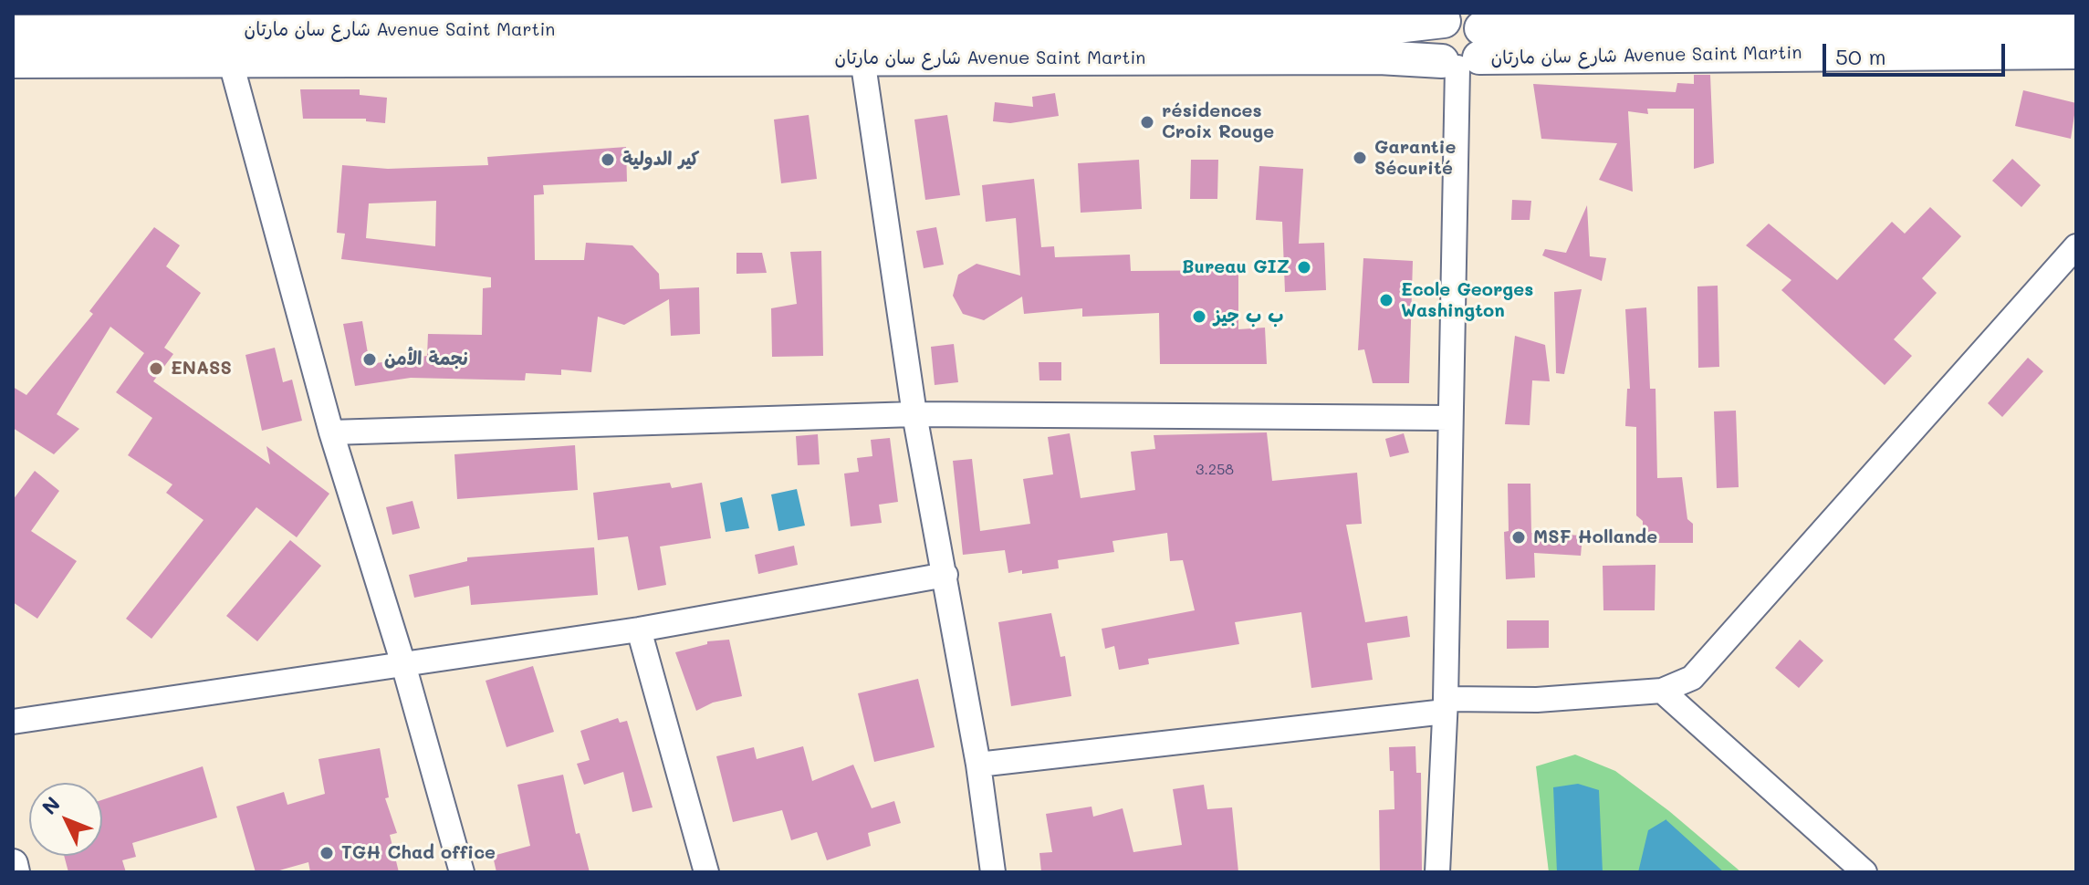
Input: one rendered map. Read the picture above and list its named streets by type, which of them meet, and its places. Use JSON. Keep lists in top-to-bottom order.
{
  "streets": {
    "main road": ["شارع سان مارتان Avenue Saint Martin"]
  },
  "places": [
    "résidences Croix Rouge",
    "Garantie Sécurité",
    "كير الدولية",
    "Bureau GIZ",
    "Ecole Georges Washington",
    "ب ب جيز",
    "نجمة الأمن",
    "ENASS",
    "MSF Hollande",
    "TGH Chad office"
  ],
  "house_numbers": ["3.258"],
  "scale_bar": "50 m",
  "north": "top left"
}
